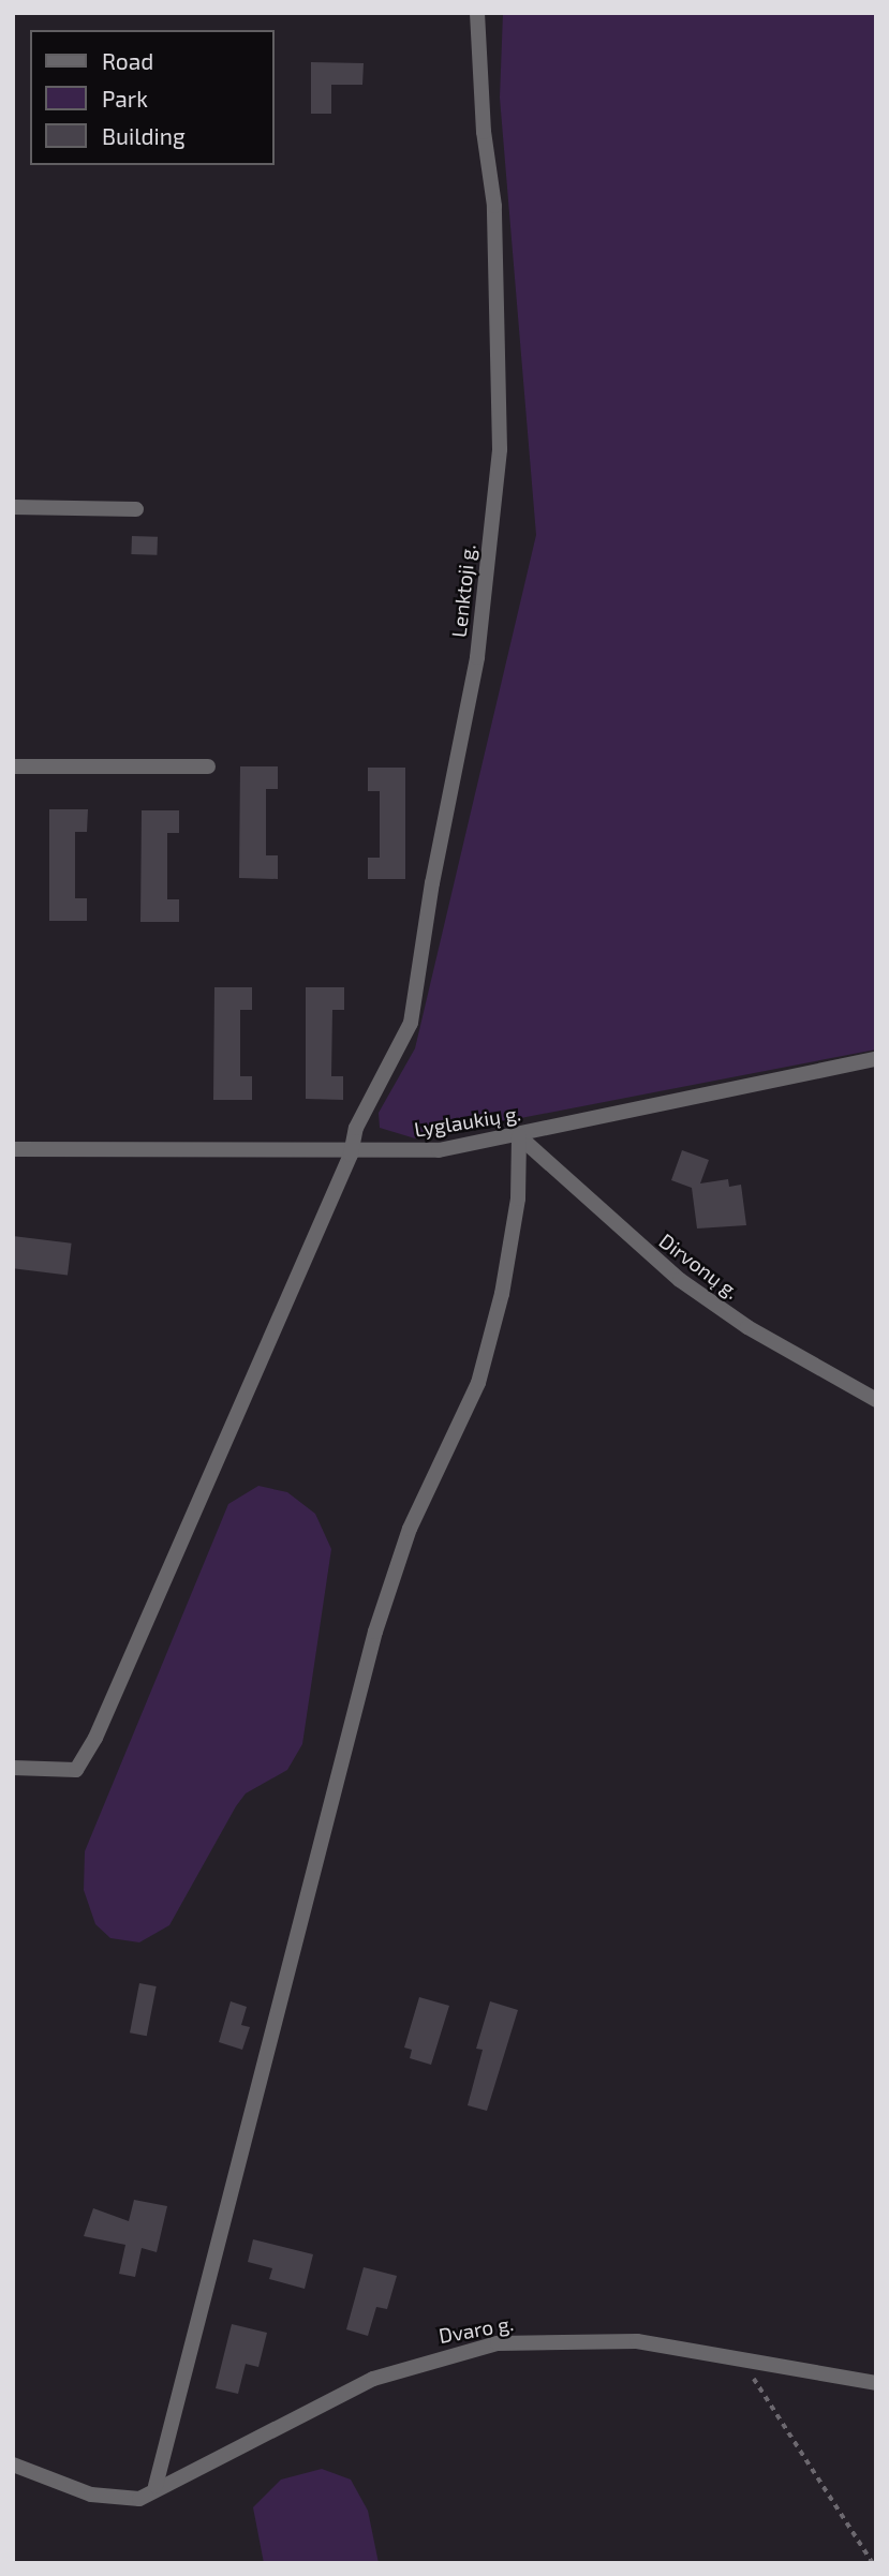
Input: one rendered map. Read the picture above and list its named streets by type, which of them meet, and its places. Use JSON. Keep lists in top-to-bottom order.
{
  "streets": {
    "street": [
      "Lenktoji g.",
      "Lyglaukių g.",
      "Dirvonų g.",
      "Dvaro g."
    ]
  },
  "crossings": [
    ["Lenktoji g.", "Lyglaukių g."],
    ["Lyglaukių g.", "Dirvonų g."]
  ],
  "legend": ["Road", "Park", "Building"]
}
